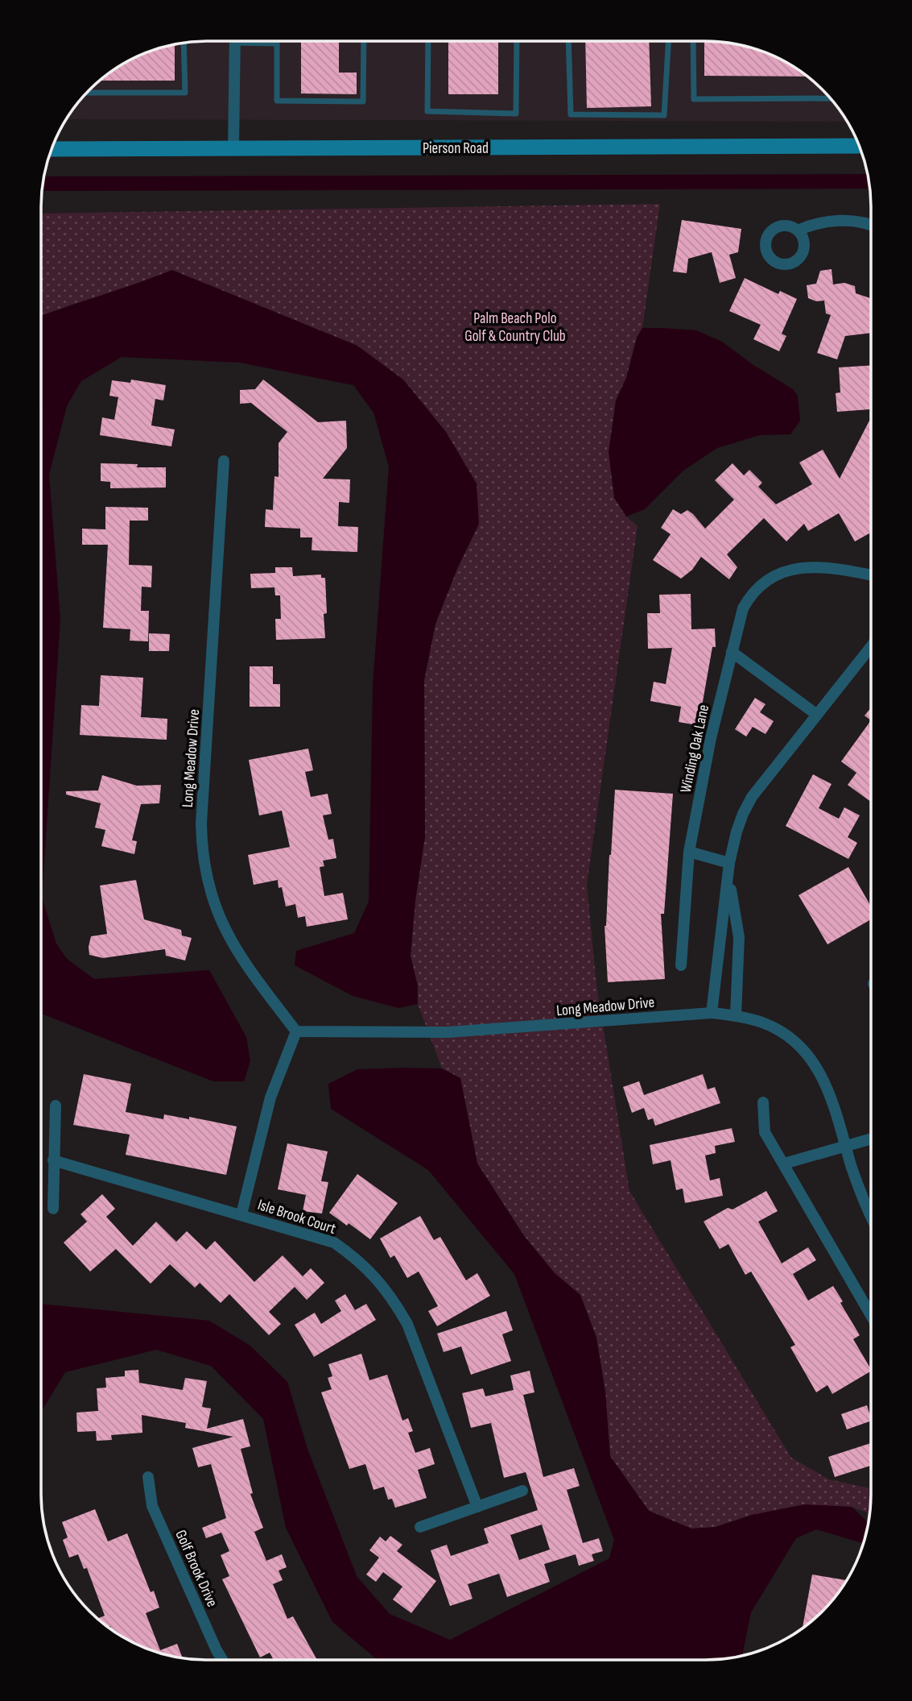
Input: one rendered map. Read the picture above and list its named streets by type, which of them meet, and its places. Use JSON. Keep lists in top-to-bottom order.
{
  "streets": {
    "street": [
      "Pierson Road",
      "Winding Oak Lane",
      "Long Meadow Drive",
      "Isle Brook Court",
      "Golf Brook Drive"
    ]
  },
  "parks": ["Palm Beach Polo Golf & Country Club"]
}
